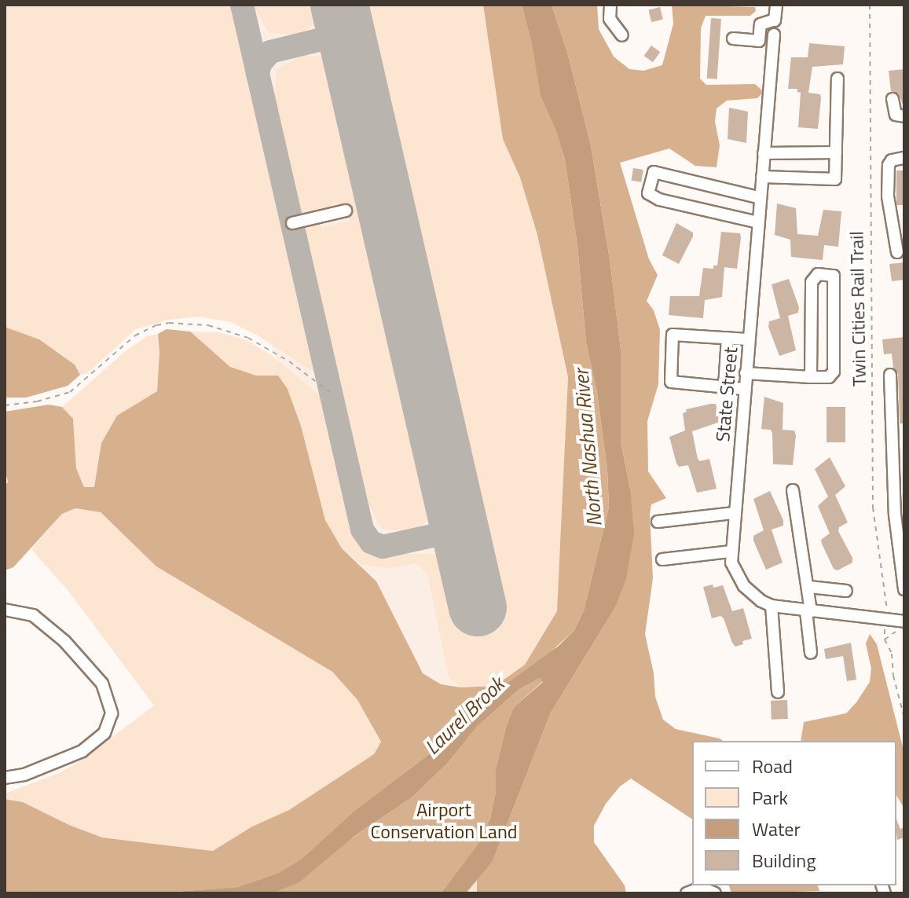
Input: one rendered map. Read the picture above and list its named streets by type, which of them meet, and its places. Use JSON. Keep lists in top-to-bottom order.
{
  "streets": {
    "street": ["State Street"],
    "path": ["Twin Cities Rail Trail"]
  },
  "water": ["North Nashua River", "Laurel Brook"],
  "parks": ["Airport Conservation Land"],
  "legend": [
    "Road",
    "Park",
    "Water",
    "Building"
  ]
}
